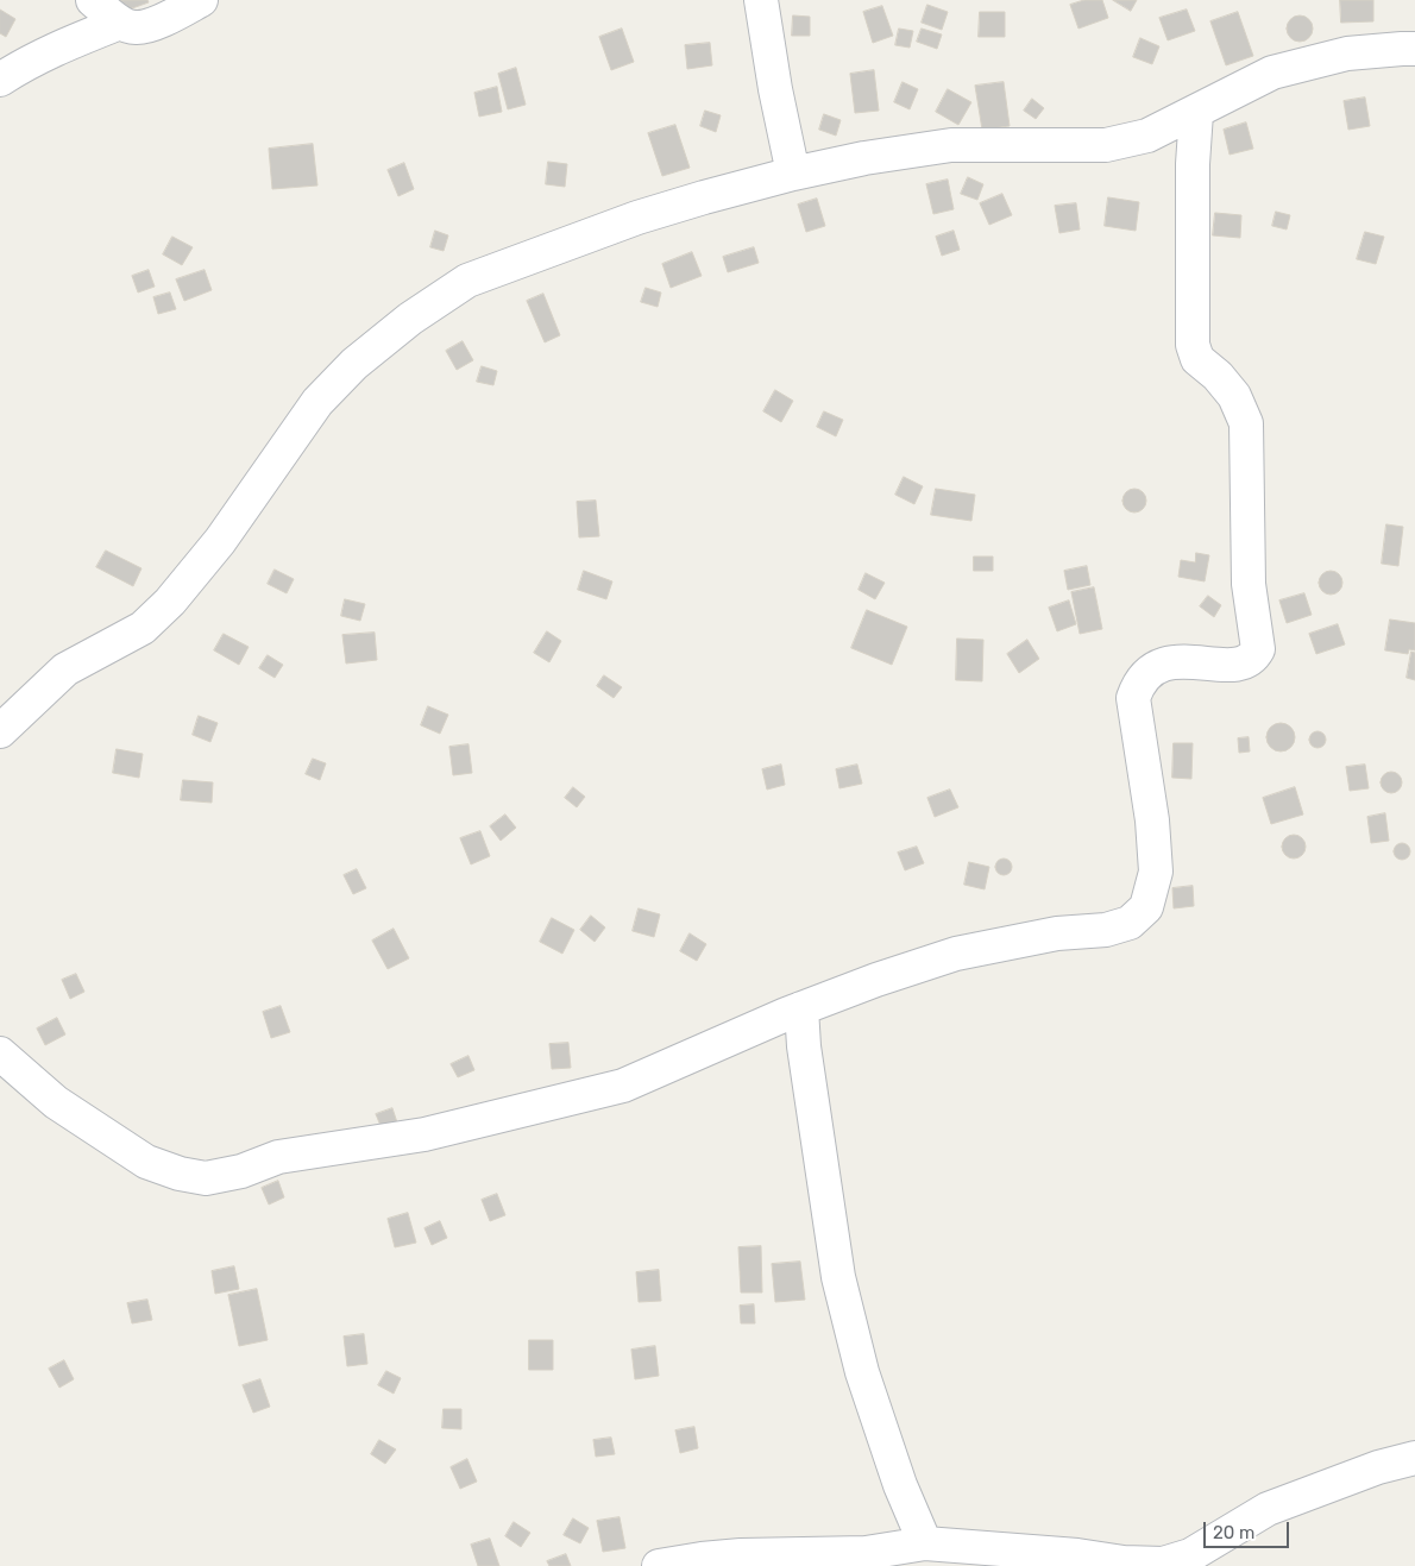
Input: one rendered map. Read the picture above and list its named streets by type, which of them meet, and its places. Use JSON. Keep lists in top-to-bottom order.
{
  "scale_bar": "20 m"
}
